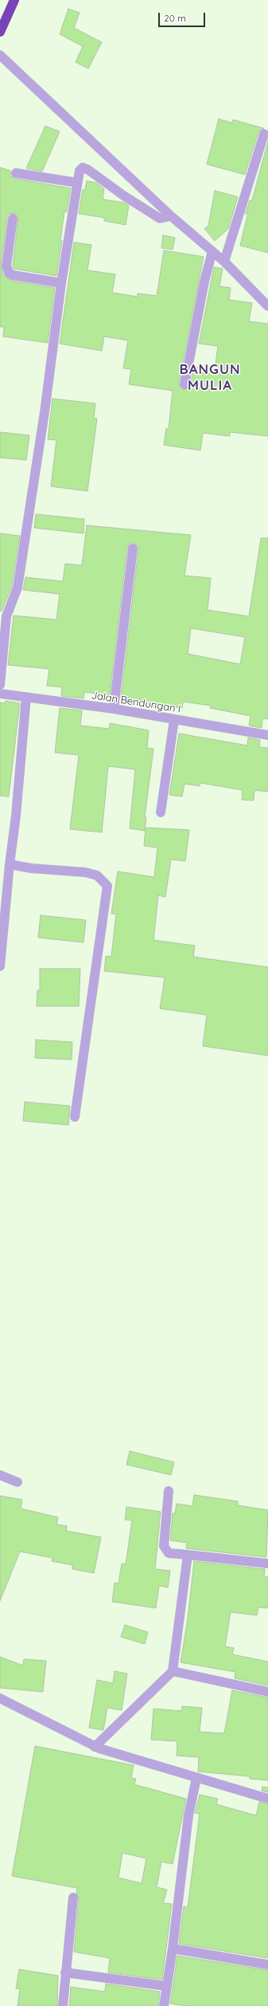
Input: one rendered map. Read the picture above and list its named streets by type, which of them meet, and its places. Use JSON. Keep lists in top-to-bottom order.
{
  "streets": {
    "street": ["Jalan Bendungan I"]
  },
  "districts": ["BANGUN MULIA"],
  "scale_bar": "20 m"
}
